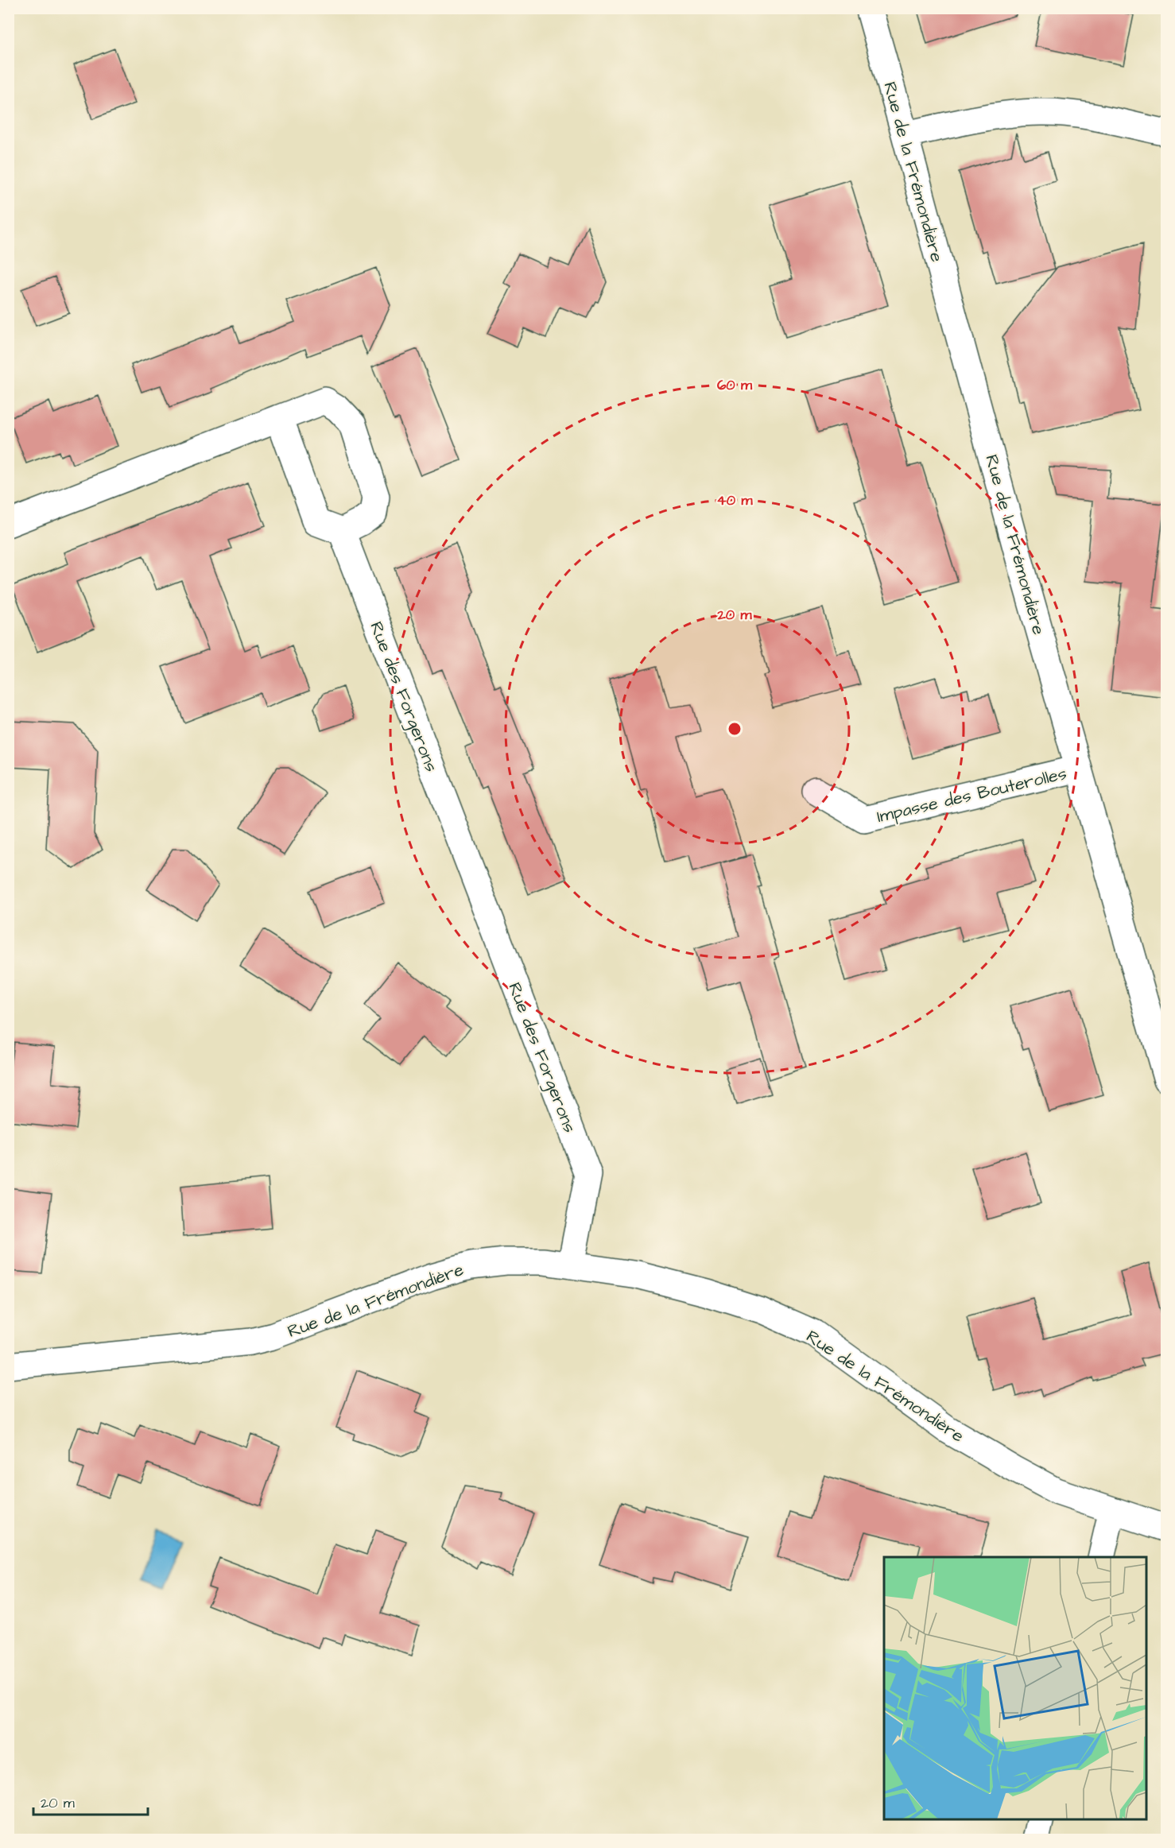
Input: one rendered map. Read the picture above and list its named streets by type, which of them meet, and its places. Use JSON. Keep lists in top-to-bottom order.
{
  "streets": {
    "street": ["Rue de la Frémondière", "Rue des Forgerons", "Impasse des Bouterolles"]
  },
  "crossings": [
    ["Rue de la Frémondière", "Rue des Forgerons"],
    ["Rue de la Frémondière", "Impasse des Bouterolles"]
  ],
  "scale_bar": "20 m",
  "rings": ["60 m", "40 m", "20 m"]
}
